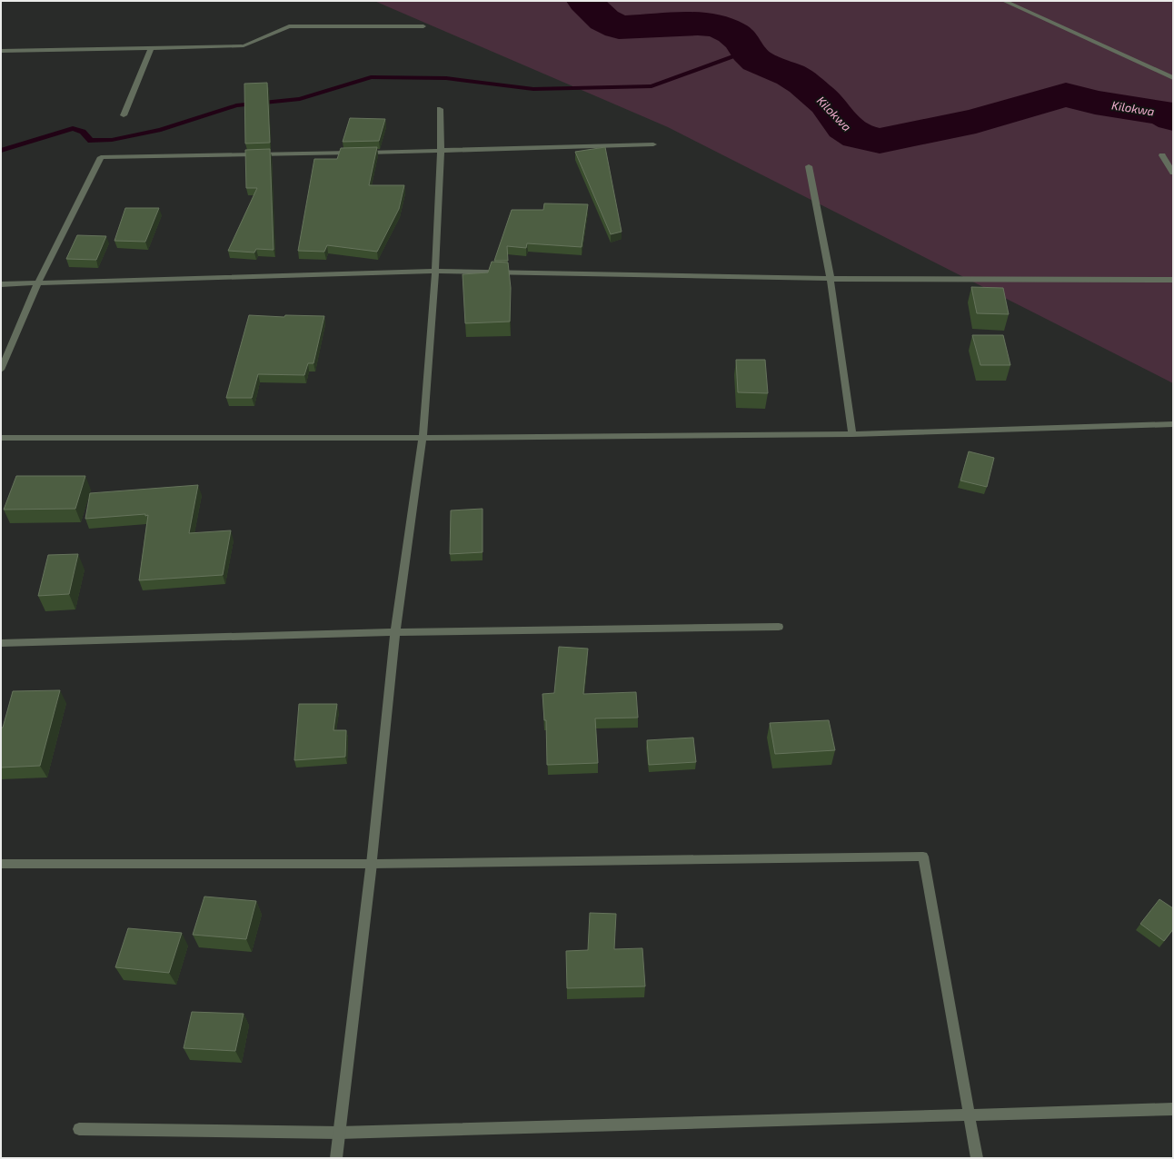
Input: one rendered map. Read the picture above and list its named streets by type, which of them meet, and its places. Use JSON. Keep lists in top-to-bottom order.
{
  "water": ["Kilokwa"]
}
